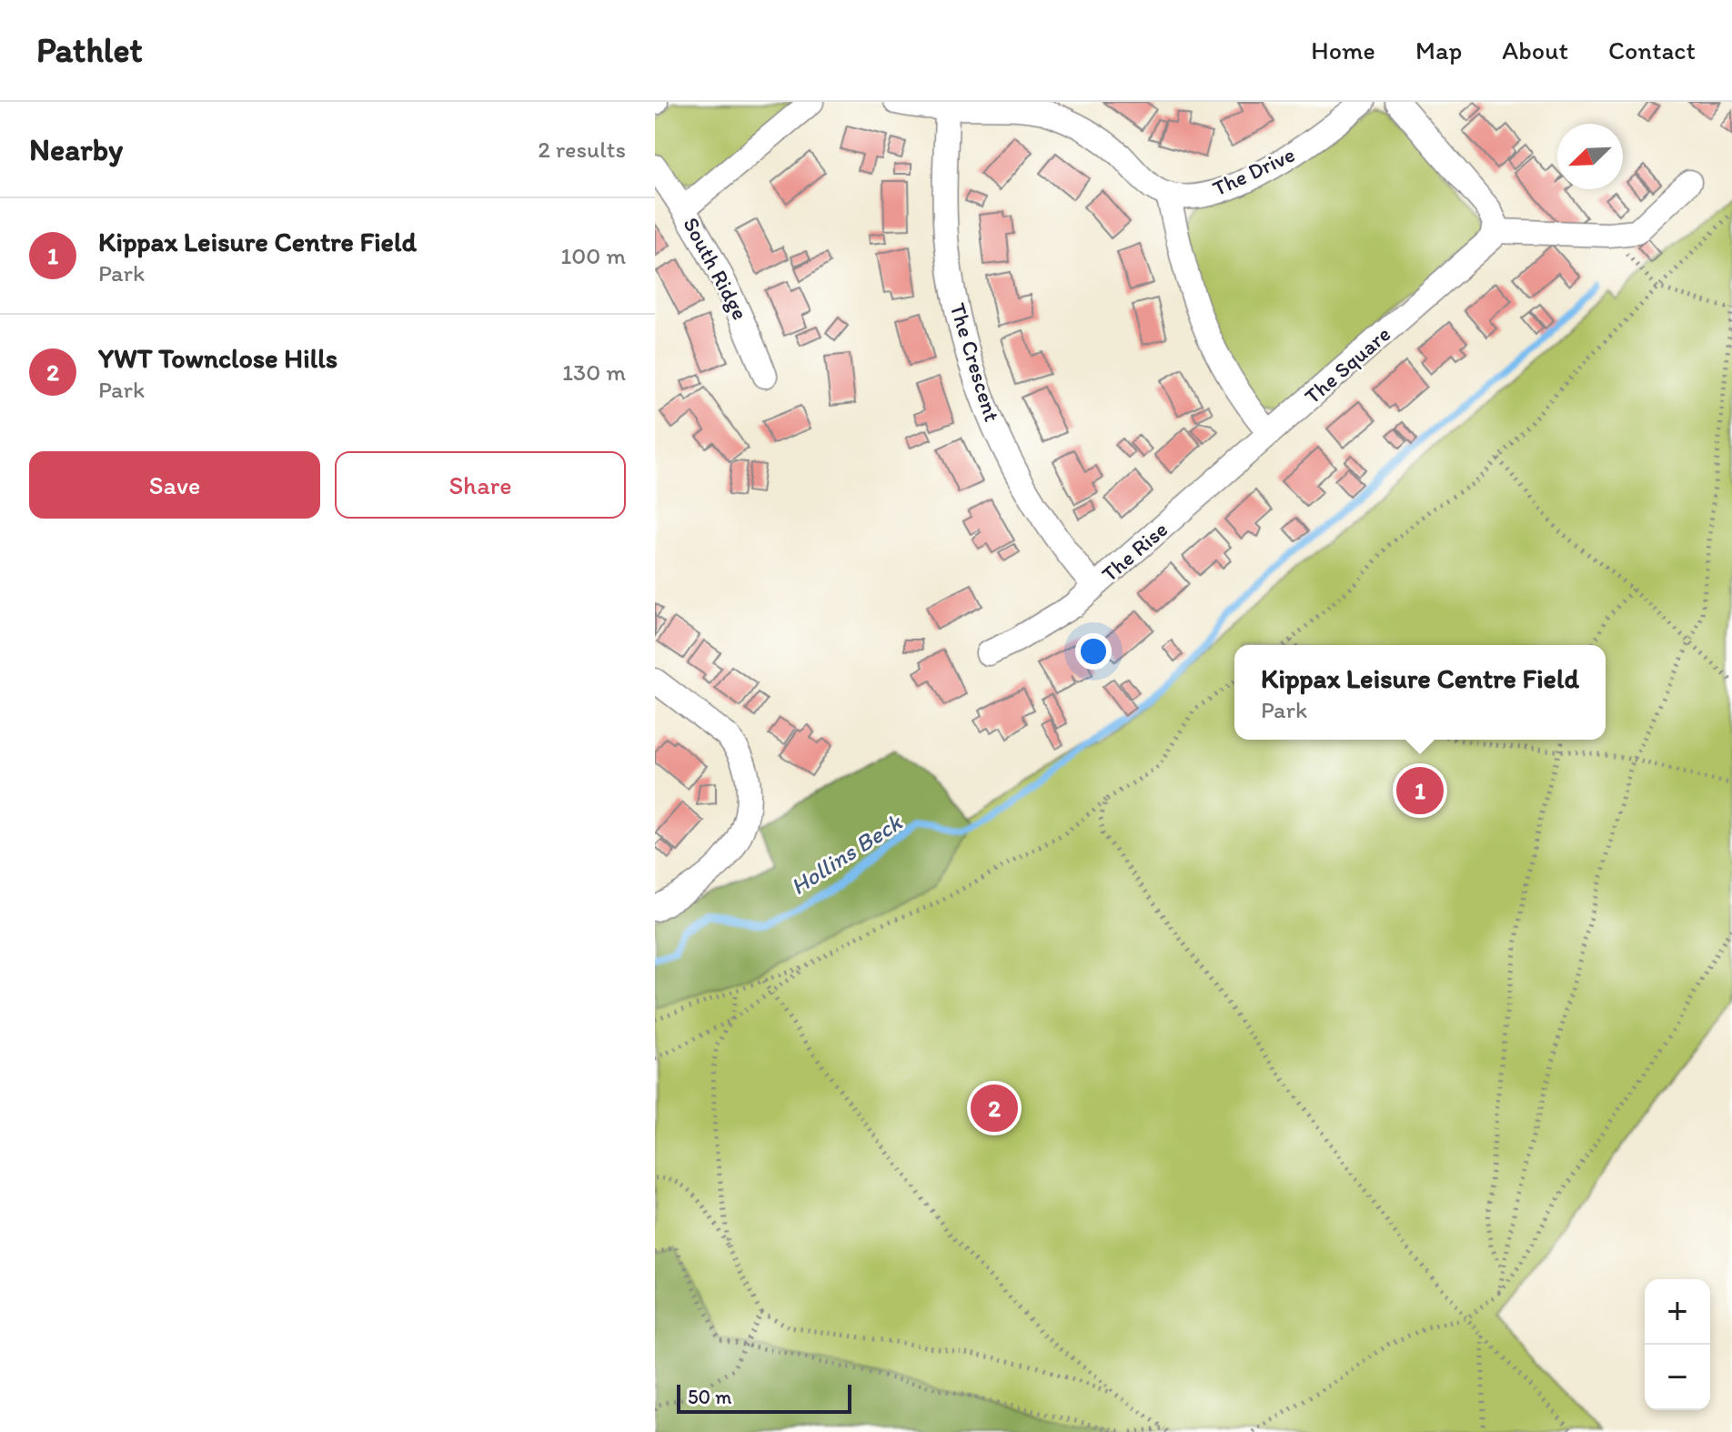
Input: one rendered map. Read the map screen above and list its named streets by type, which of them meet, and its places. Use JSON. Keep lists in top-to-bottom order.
{
  "streets": {
    "street": [
      "The Drive",
      "South Ridge",
      "The Crescent",
      "The Square",
      "The Rise"
    ]
  },
  "crossings": [
    ["The Crescent", "The Rise"],
    ["The Square", "The Rise"]
  ],
  "water": ["Hollins Beck"],
  "scale_bar": "50 m",
  "north": "bottom left",
  "page": {
    "header": "Pathlet",
    "nav": [
      "Home",
      "Map",
      "About",
      "Contact"
    ],
    "heading": ["Nearby", "2 results"],
    "list": [
      {
        "mark": "1",
        "name": "Kippax Leisure Centre Field",
        "note": "Park",
        "value": "100 m"
      },
      {
        "mark": "2",
        "name": "YWT Townclose Hills",
        "note": "Park",
        "value": "130 m"
      }
    ],
    "buttons": ["Save", "Share"],
    "popup": ["Kippax Leisure Centre Field", "Park"],
    "pins": ["1", "2"],
    "map_buttons": ["+", "−"],
    "scale": "50 m"
  }
}
